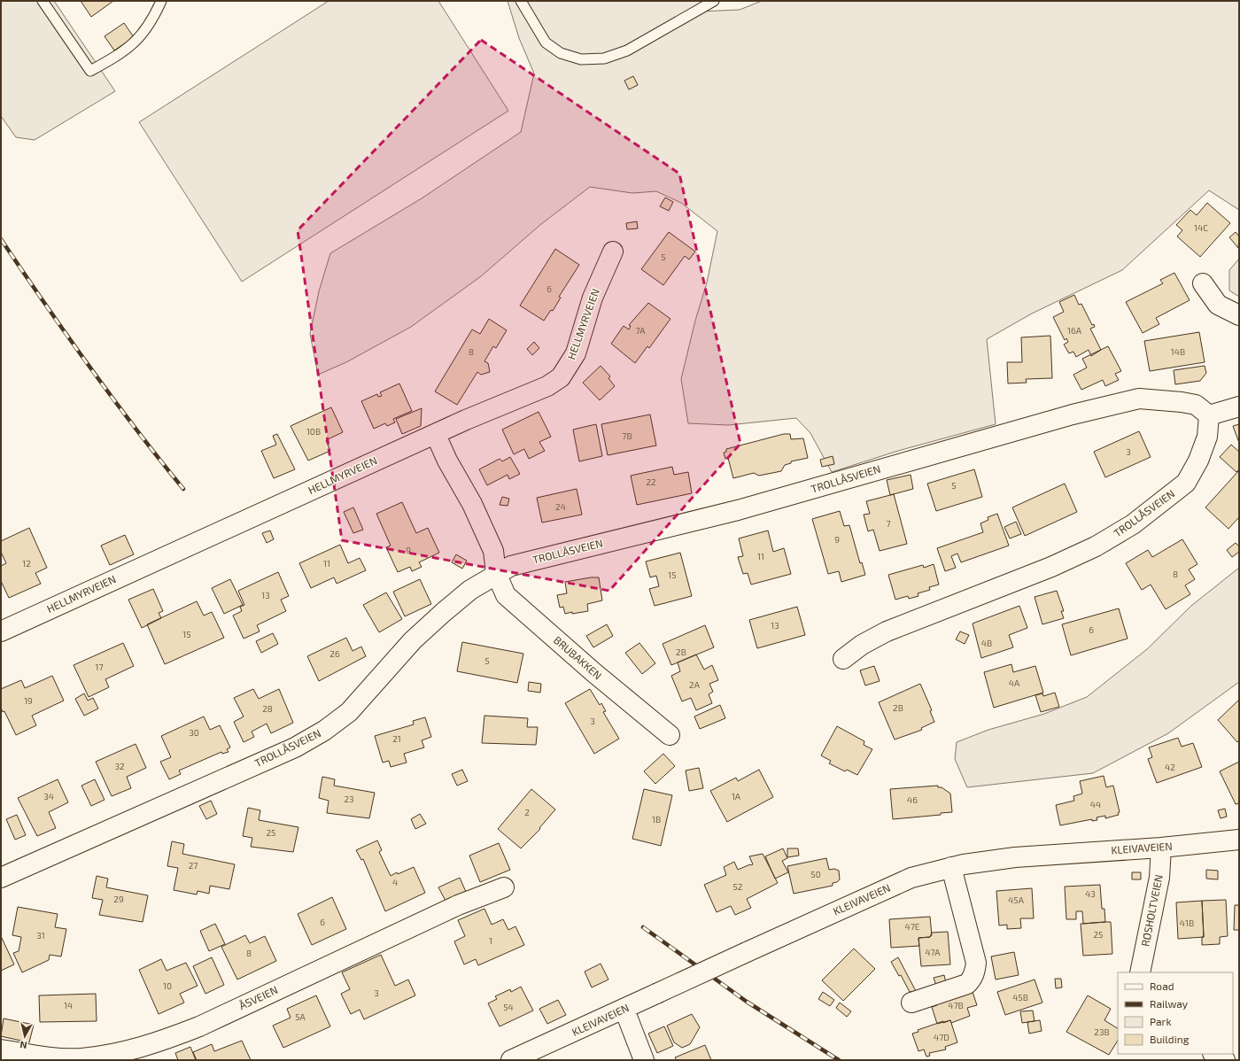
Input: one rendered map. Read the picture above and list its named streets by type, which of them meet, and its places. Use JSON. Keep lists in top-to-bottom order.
{
  "streets": {
    "street": [
      "HELLMYRVEIEN",
      "TROLLÅSVEIEN",
      "BRUBAKKEN",
      "KLEIVAVEIEN",
      "RØSHOLTVEIEN",
      "ÅSVEIEN"
    ]
  },
  "crossings": [
    ["HELLMYRVEIEN", "BRUBAKKEN"],
    ["TROLLÅSVEIEN", "BRUBAKKEN"],
    ["KLEIVAVEIEN", "RØSHOLTVEIEN"]
  ],
  "house_numbers": [
    "14C",
    "5",
    "6",
    "7A",
    "16A",
    "8",
    "14B",
    "10B",
    "7B",
    "3",
    "22",
    "5",
    "24",
    "7",
    "9",
    "9",
    "11",
    "12",
    "11",
    "8",
    "15",
    "13",
    "13",
    "6",
    "15",
    "4B",
    "2B",
    "26",
    "5",
    "17",
    "4A",
    "2A",
    "19",
    "2B",
    "28",
    "3",
    "30",
    "21",
    "32",
    "42",
    "34",
    "1A",
    "23",
    "46",
    "44",
    "2",
    "1B",
    "25",
    "27",
    "50",
    "4",
    "52",
    "43",
    "29",
    "45A",
    "6",
    "41B",
    "47E",
    "25",
    "31",
    "1",
    "47A",
    "8",
    "10",
    "3",
    "45B",
    "14",
    "47B",
    "54",
    "5A",
    "23B",
    "47D"
  ],
  "legend": [
    "Road",
    "Railway",
    "Park",
    "Building"
  ],
  "north": "bottom"
}
